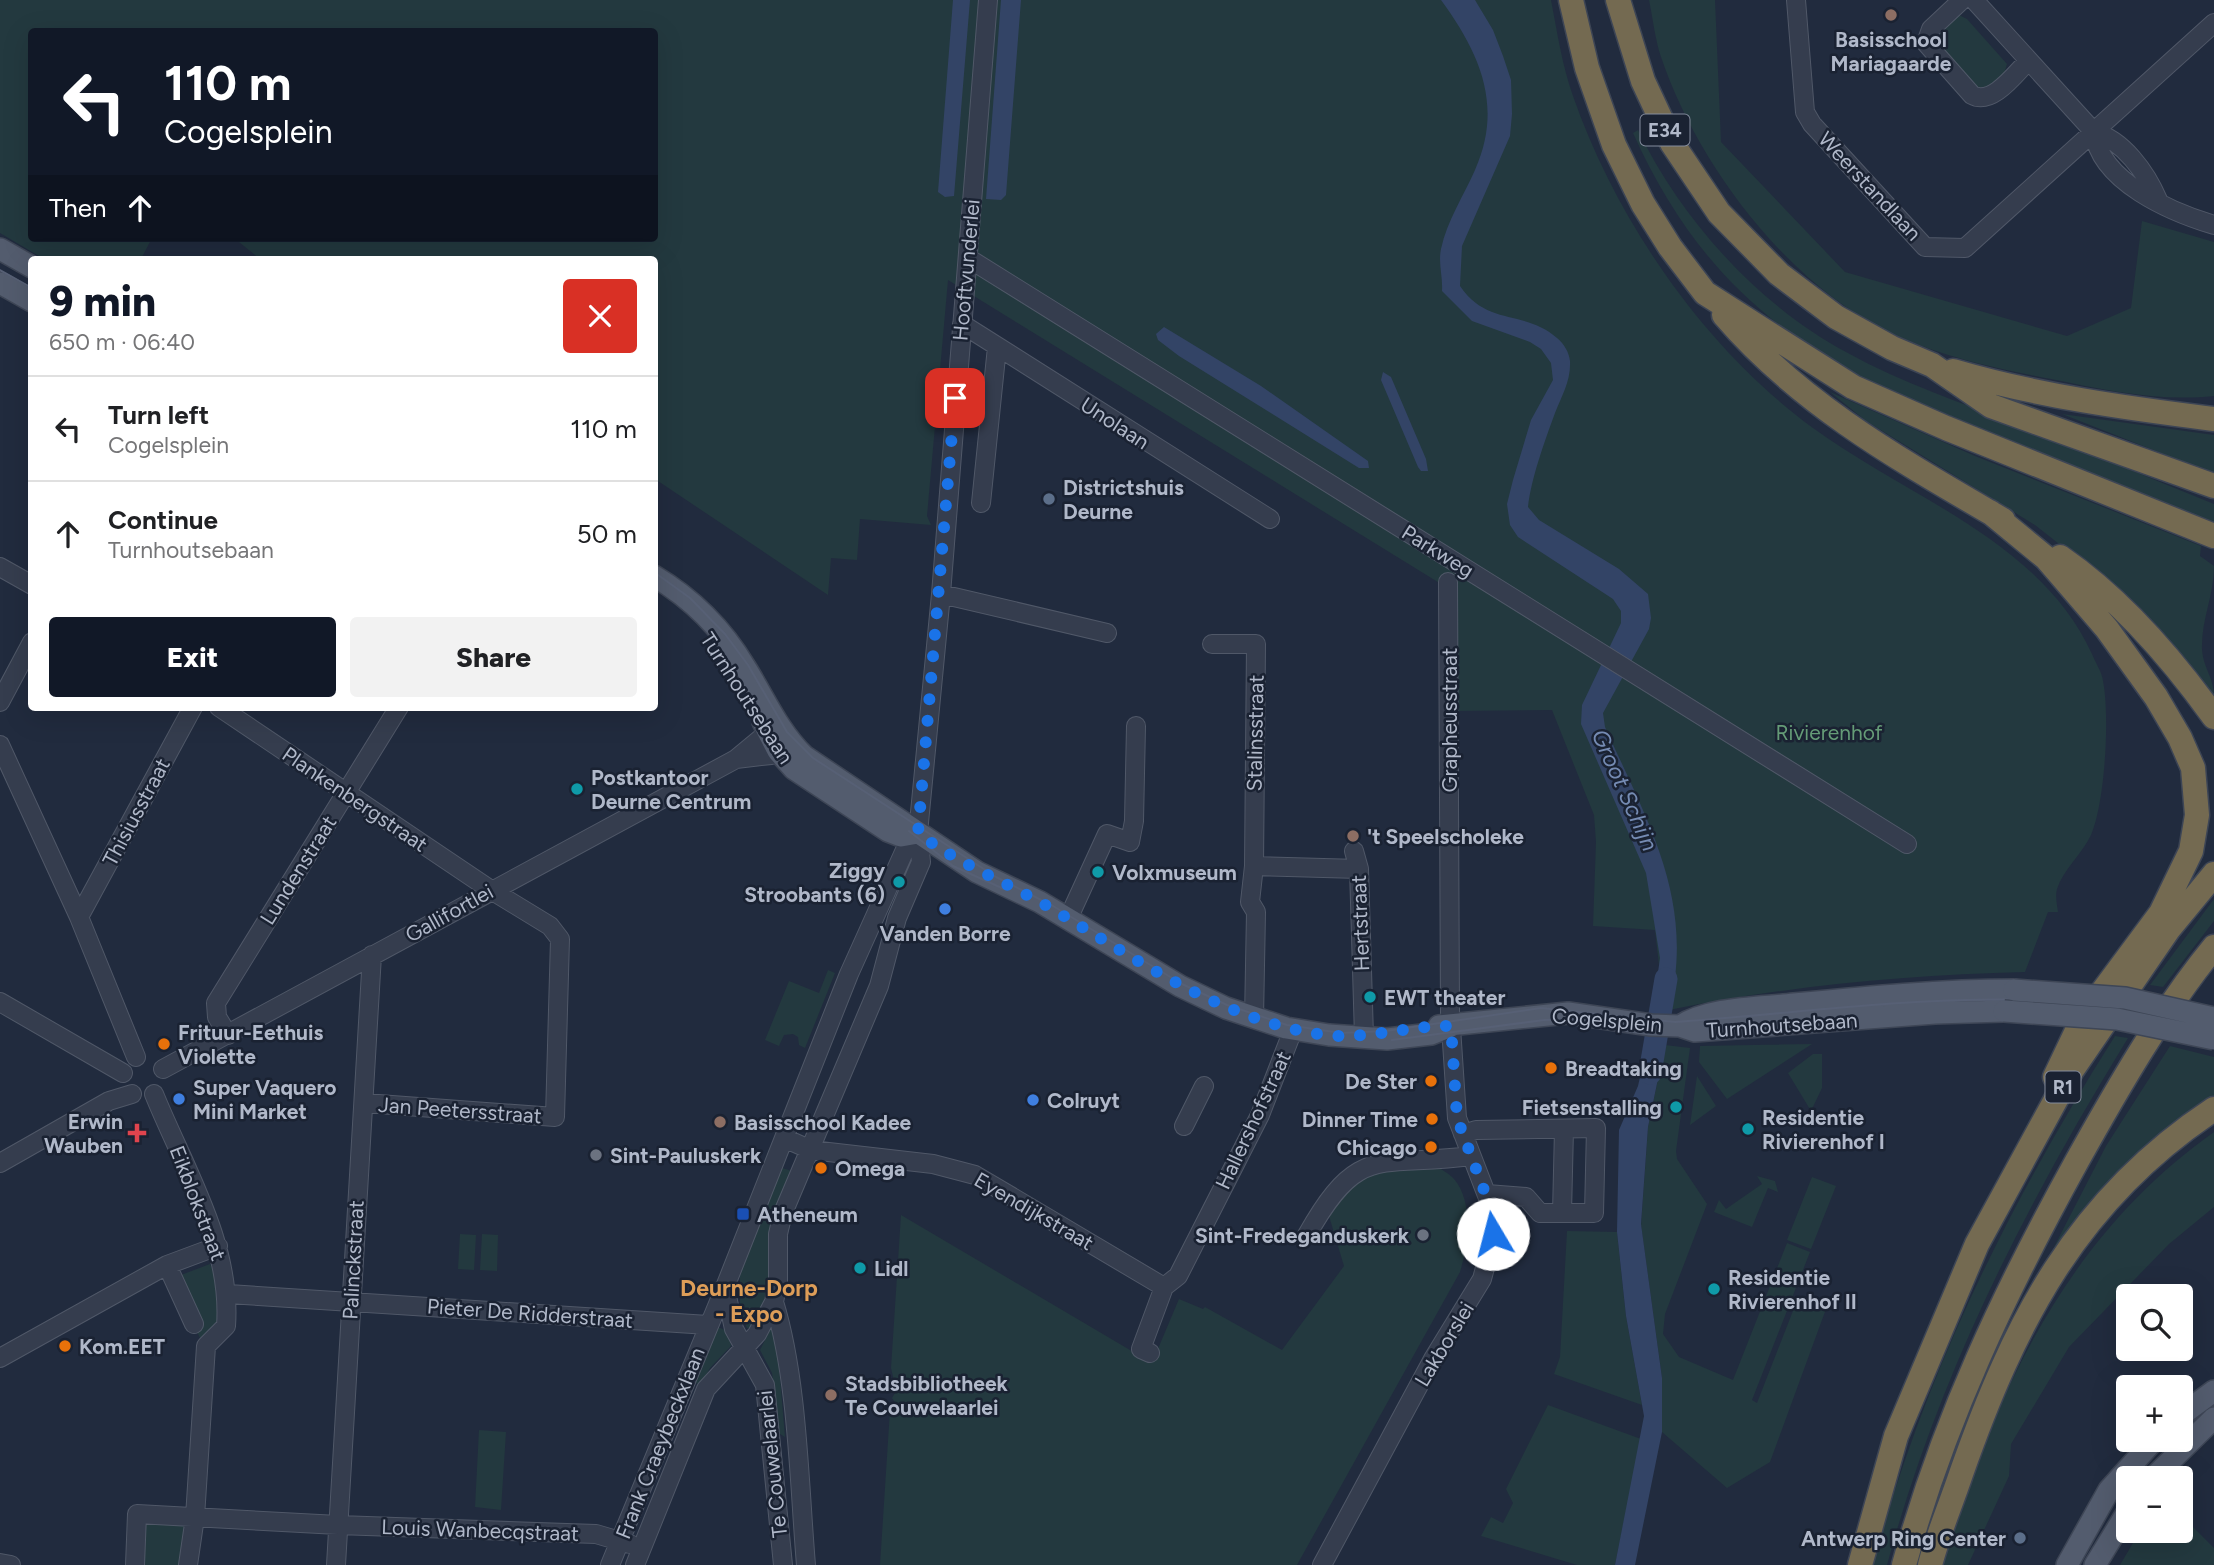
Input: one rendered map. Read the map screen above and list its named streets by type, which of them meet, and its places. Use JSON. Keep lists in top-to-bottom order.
{
  "streets": {
    "highway": ["E34", "R1"],
    "main road": ["Turnhoutsebaan", "Cogelsplein"],
    "street": [
      "Weerstandlaan",
      "Hooftvunderlei",
      "Unolaan",
      "Parkweg",
      "Grapheusstraat",
      "Stalinsstraat",
      "Plankenbergstraat",
      "Thisiusstraat",
      "Lundenstraat",
      "Gallifortlei",
      "Hertstraat",
      "Jan Peetersstraat",
      "Hallershofstraat",
      "Eikblokstraat",
      "Eyendijkstraat",
      "Palinckstraat",
      "Pieter De Ridderstraat",
      "Lakborslei",
      "Frank Craeybeckxlaan",
      "Te Couwelaarlei",
      "Louis Wanbecqstraat"
    ]
  },
  "crossings": [
    ["Hooftvunderlei", "Unolaan"],
    ["Hooftvunderlei", "Parkweg"],
    ["Hooftvunderlei", "Turnhoutsebaan"],
    ["Hooftvunderlei", "Frank Craeybeckxlaan"],
    ["Turnhoutsebaan", "Stalinsstraat"],
    ["Turnhoutsebaan", "Gallifortlei"],
    ["Turnhoutsebaan", "Hertstraat"],
    ["Turnhoutsebaan", "Cogelsplein"],
    ["Turnhoutsebaan", "Hallershofstraat"],
    ["Turnhoutsebaan", "Frank Craeybeckxlaan"],
    ["Grapheusstraat", "Cogelsplein"],
    ["Grapheusstraat", "Lakborslei"],
    ["Stalinsstraat", "Hertstraat"],
    ["Plankenbergstraat", "Lundenstraat"],
    ["Plankenbergstraat", "Gallifortlei"],
    ["Plankenbergstraat", "Jan Peetersstraat"],
    ["Lundenstraat", "Gallifortlei"],
    ["Gallifortlei", "Eikblokstraat"],
    ["Gallifortlei", "Palinckstraat"],
    ["Hertstraat", "Cogelsplein"],
    ["Cogelsplein", "Lakborslei"],
    ["Jan Peetersstraat", "Palinckstraat"],
    ["Hallershofstraat", "Eyendijkstraat"],
    ["Eikblokstraat", "Pieter De Ridderstraat"],
    ["Eikblokstraat", "Louis Wanbecqstraat"],
    ["Eyendijkstraat", "Frank Craeybeckxlaan"],
    ["Palinckstraat", "Pieter De Ridderstraat"],
    ["Palinckstraat", "Louis Wanbecqstraat"],
    ["Pieter De Ridderstraat", "Frank Craeybeckxlaan"],
    ["Frank Craeybeckxlaan", "Te Couwelaarlei"],
    ["Frank Craeybeckxlaan", "Louis Wanbecqstraat"]
  ],
  "districts": ["Deurne-Dorp - Expo"],
  "water": ["Groot Schijn"],
  "parks": ["Rivierenhof"],
  "places": {
    "other": [
      "Basisschool Mariagaarde",
      "Districtshuis Deurne",
      "Postkantoor Deurne Centrum",
      "'t Speelscholeke",
      "Volxmuseum",
      "Ziggy Stroobants (6)",
      "Vanden Borre",
      "EWT theater",
      "Frituur-Eethuis Violette",
      "Breadtaking",
      "De Ster",
      "Super Vaquero Mini Market",
      "Colruyt",
      "Fietsenstalling",
      "Dinner Time",
      "Basisschool Kadee",
      "Residentie Rivierenhof I",
      "Chicago",
      "Sint-Pauluskerk",
      "Omega",
      "Sint-Fredeganduskerk",
      "Lidl",
      "Residentie Rivierenhof II",
      "Kom.EET",
      "Stadsbibliotheek Te Couwelaarlei",
      "Antwerp Ring Center"
    ],
    "health": ["Erwin Wauben"],
    "transit": ["Atheneum"]
  },
  "page": {
    "turn": ["110 m", "Cogelsplein"],
    "then": "Then",
    "heading": ["9 min", "650 m · 06:40"],
    "list": [
      {
        "name": "Turn left",
        "note": "Cogelsplein",
        "value": "110 m"
      },
      {
        "name": "Continue",
        "note": "Turnhoutsebaan",
        "value": "50 m"
      }
    ],
    "buttons": ["Exit", "Share"],
    "map_buttons": ["+", "−"]
  }
}
